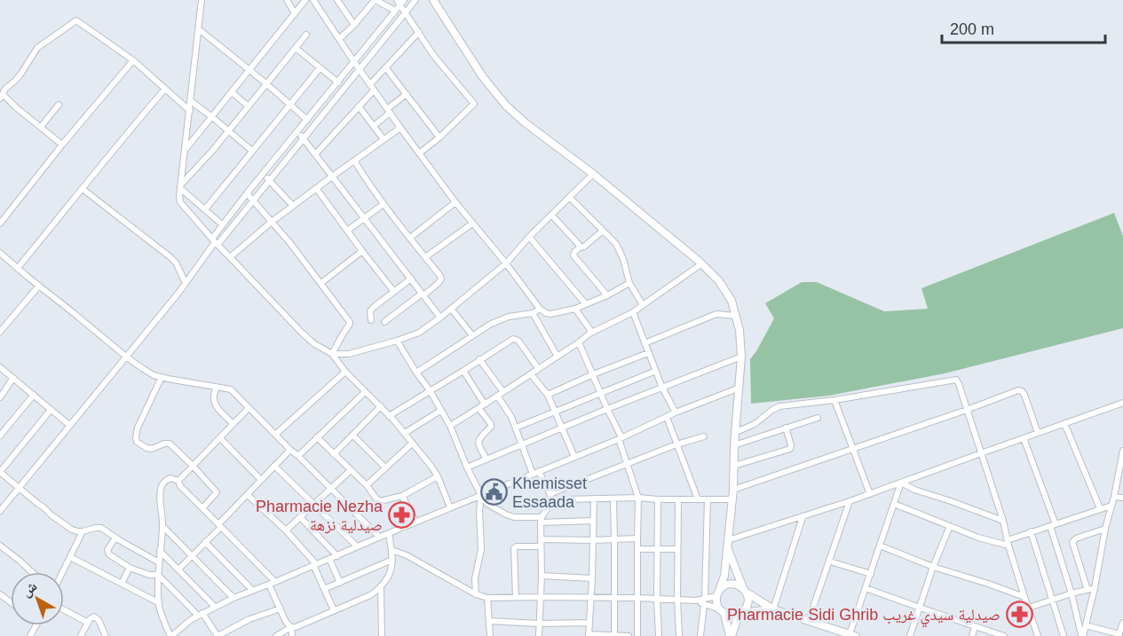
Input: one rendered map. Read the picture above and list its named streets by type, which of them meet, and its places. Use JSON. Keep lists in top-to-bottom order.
{
  "places": {
    "public building": ["Khemisset Essaada"],
    "pharmacy": ["Pharmacie Nezha صيدلية نزهة", "Pharmacie Sidi Ghrib صيدلية سيدي غريب"]
  },
  "scale_bar": "200 m",
  "north": "top left"
}
